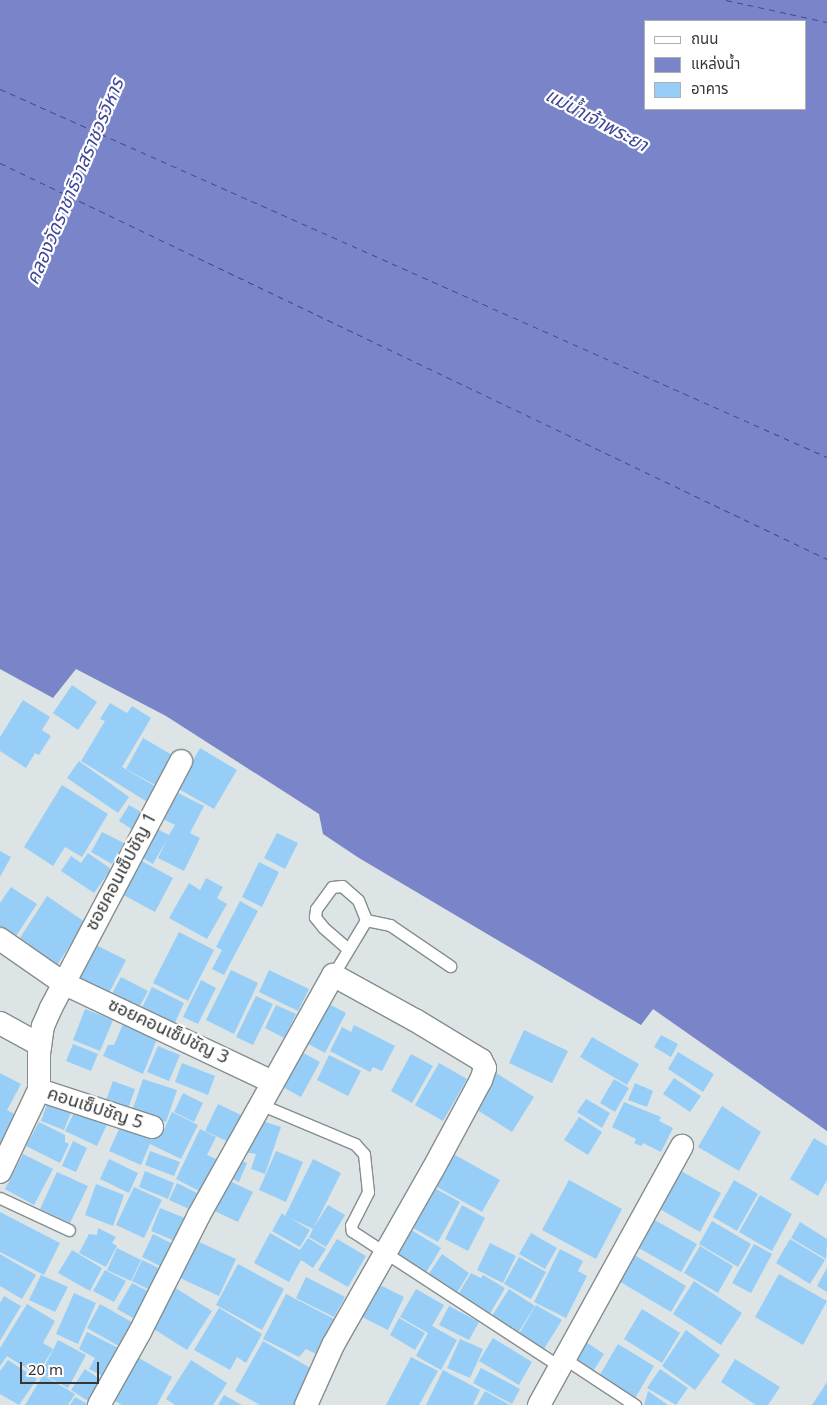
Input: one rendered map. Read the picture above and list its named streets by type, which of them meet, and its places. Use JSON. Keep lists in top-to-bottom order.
{
  "streets": {
    "street": ["ซอยคอนเซ็ปชัญ 1", "ซอยคอนเซ็ปชัญ 3", "คอนเซ็ปชัญ 5"]
  },
  "crossings": [
    ["ซอยคอนเซ็ปชัญ 1", "ซอยคอนเซ็ปชัญ 3"],
    ["ซอยคอนเซ็ปชัญ 1", "คอนเซ็ปชัญ 5"]
  ],
  "water": ["แม่น้ำเจ้าพระยา", "คลองวัดราชาธิวาสราชวรวิหาร"],
  "legend": ["ถนน", "แหล่งน้ำ", "อาคาร"],
  "scale_bar": "20 m"
}
